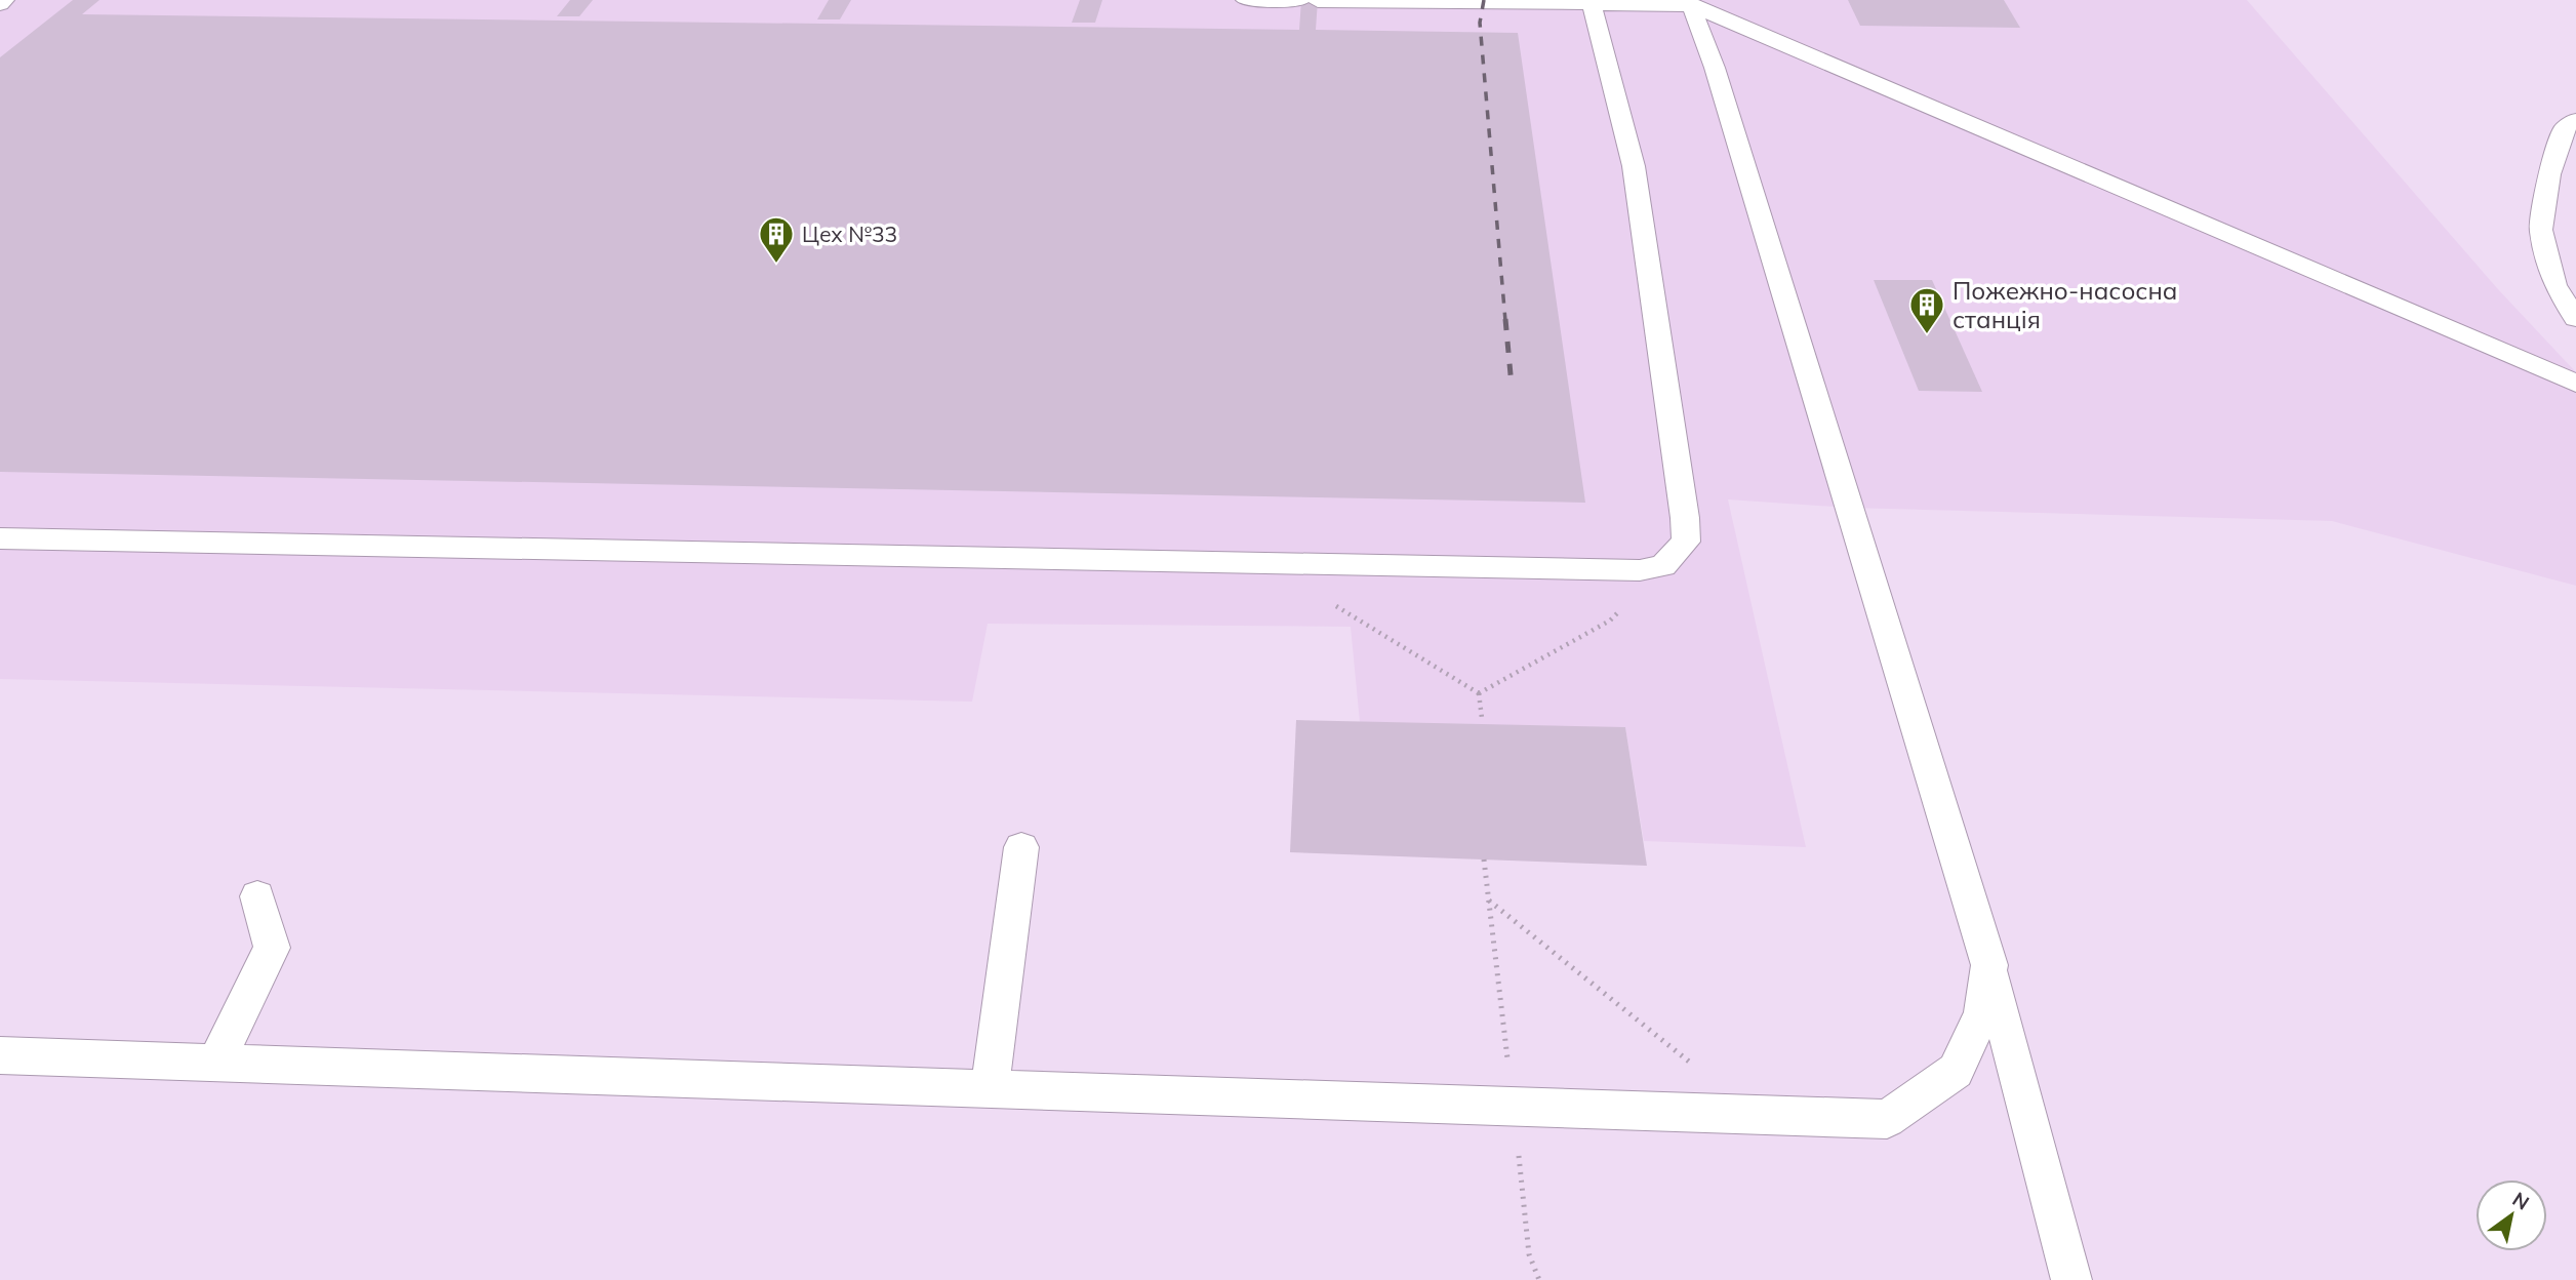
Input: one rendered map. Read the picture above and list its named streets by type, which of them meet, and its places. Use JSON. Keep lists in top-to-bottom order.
{
  "places": {
    "building": ["Цех №33", "Пожежно-насосна станція"]
  },
  "north": "top right"
}
